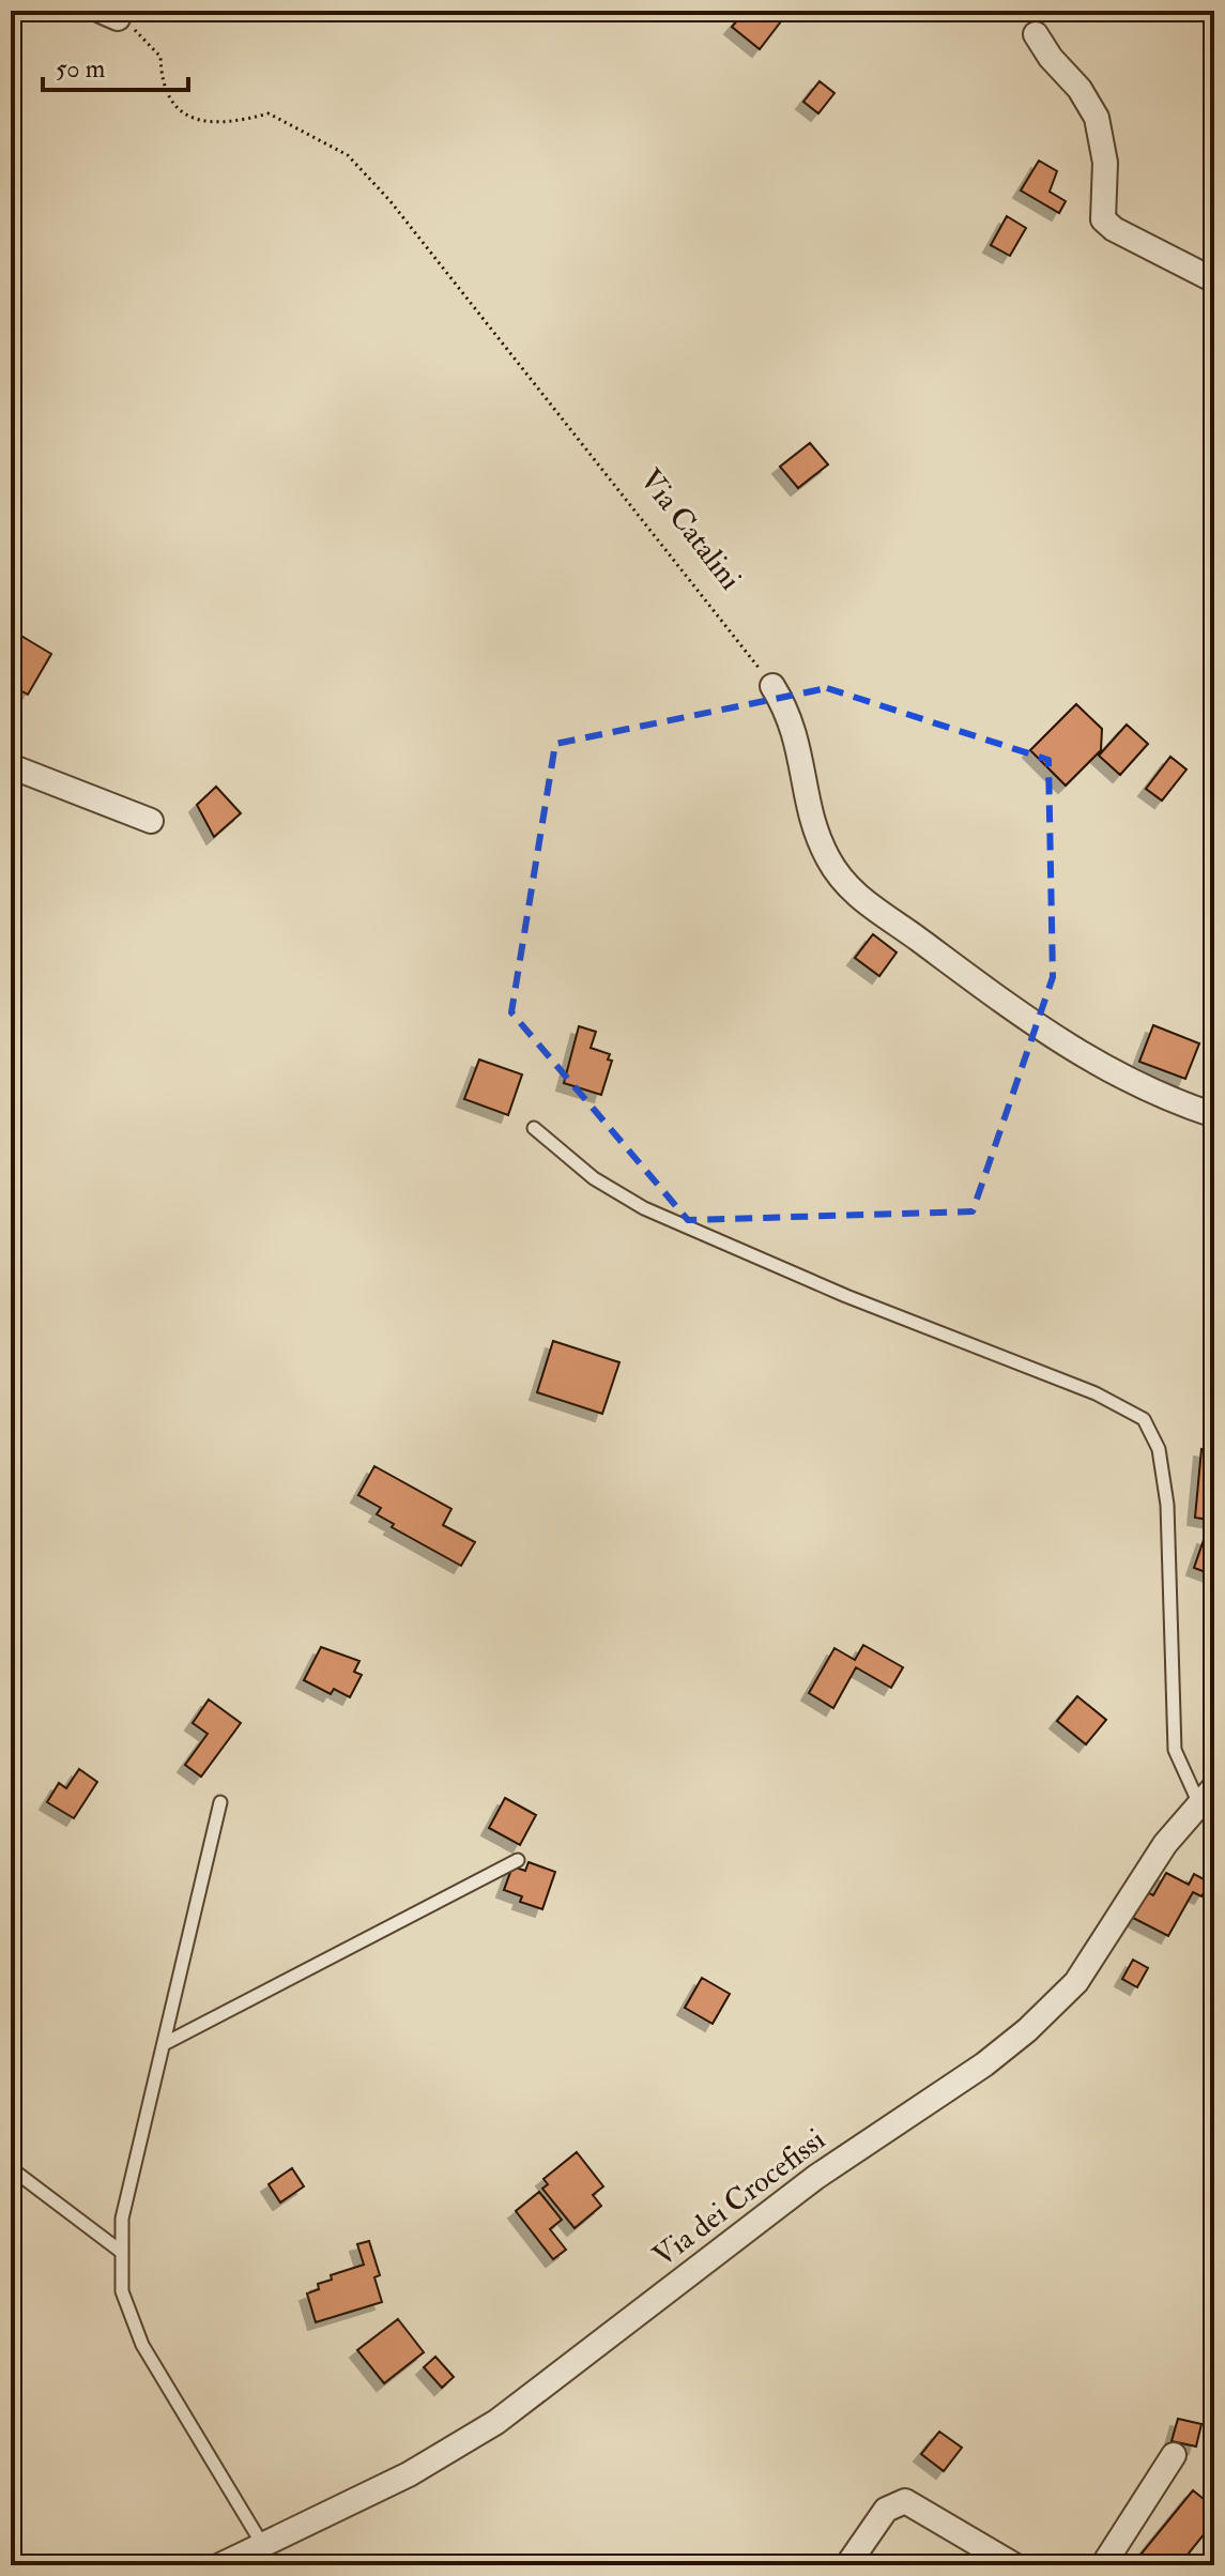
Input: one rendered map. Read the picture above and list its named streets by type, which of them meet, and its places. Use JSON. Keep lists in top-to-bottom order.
{
  "streets": {
    "street": ["Via dei Crocefissi"],
    "path": ["Via Catalini"]
  },
  "scale_bar": "50 m"
}
